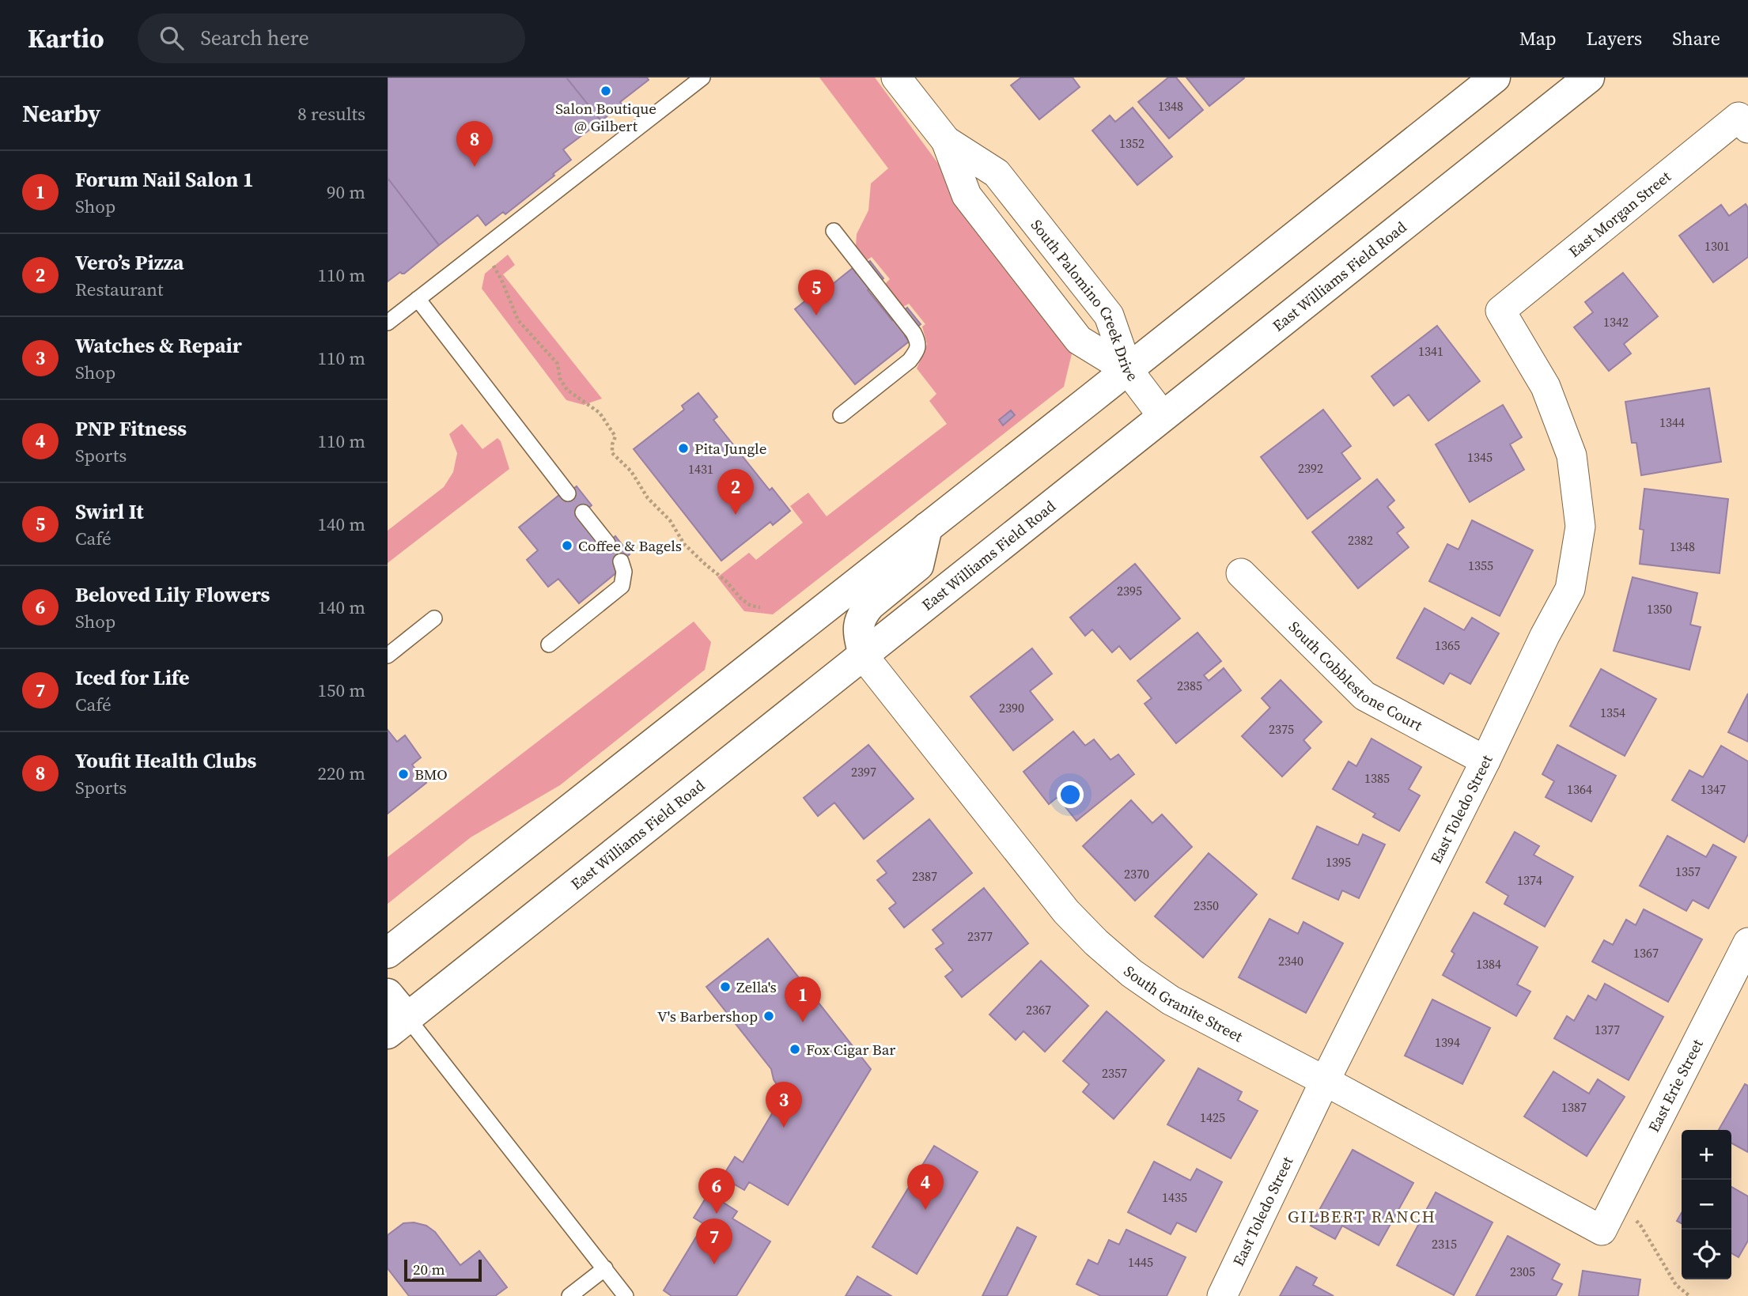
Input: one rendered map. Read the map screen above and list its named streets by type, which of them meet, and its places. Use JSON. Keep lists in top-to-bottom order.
{
  "streets": {
    "main road": ["East Williams Field Road"],
    "street": [
      "East Morgan Street",
      "South Palomino Creek Drive",
      "South Cobblestone Court",
      "East Toledo Street",
      "South Granite Street",
      "East Erie Street"
    ]
  },
  "crossings": [
    ["East Morgan Street", "East Toledo Street"],
    ["East Williams Field Road", "South Granite Street"],
    ["South Cobblestone Court", "East Toledo Street"],
    ["East Toledo Street", "South Granite Street"],
    ["South Granite Street", "East Erie Street"]
  ],
  "districts": ["GILBERT RANCH"],
  "places": [
    "Salon Boutique @ Gilbert",
    "Pita Jungle",
    "Coffee & Bagels",
    "BMO",
    "Zella's",
    "V's Barbershop",
    "Fox Cigar Bar"
  ],
  "house_numbers": [
    "1348",
    "1352",
    "1301",
    "1342",
    "1341",
    "1344",
    "1345",
    "2392",
    "1431",
    "2382",
    "1348",
    "1355",
    "2395",
    "1350",
    "1365",
    "2385",
    "2390",
    "1354",
    "2375",
    "2397",
    "1385",
    "1364",
    "1347",
    "1395",
    "1357",
    "2370",
    "2387",
    "1374",
    "2350",
    "2377",
    "1367",
    "2340",
    "1384",
    "2367",
    "1377",
    "1394",
    "2357",
    "1387",
    "1425",
    "1435",
    "2315",
    "1445",
    "2305"
  ],
  "scale_bar": "20 m",
  "page": {
    "header": "Kartio",
    "search": "Search here",
    "nav": ["Map", "Layers", "Share"],
    "heading": ["Nearby", "8 results"],
    "pins": [
      "8",
      "5",
      "2",
      "1",
      "3",
      "4",
      "6",
      "7"
    ],
    "list": [
      {
        "mark": "1",
        "name": "Forum Nail Salon 1",
        "note": "Shop",
        "value": "90 m"
      },
      {
        "mark": "2",
        "name": "Vero’s Pizza",
        "note": "Restaurant",
        "value": "110 m"
      },
      {
        "mark": "3",
        "name": "Watches & Repair",
        "note": "Shop",
        "value": "110 m"
      },
      {
        "mark": "4",
        "name": "PNP Fitness",
        "note": "Sports",
        "value": "110 m"
      },
      {
        "mark": "5",
        "name": "Swirl It",
        "note": "Café",
        "value": "140 m"
      },
      {
        "mark": "6",
        "name": "Beloved Lily Flowers",
        "note": "Shop",
        "value": "140 m"
      },
      {
        "mark": "7",
        "name": "Iced for Life",
        "note": "Café",
        "value": "150 m"
      },
      {
        "mark": "8",
        "name": "Youfit Health Clubs",
        "note": "Sports",
        "value": "220 m"
      }
    ],
    "map_buttons": ["+", "−"],
    "scale": "20 m"
  }
}
